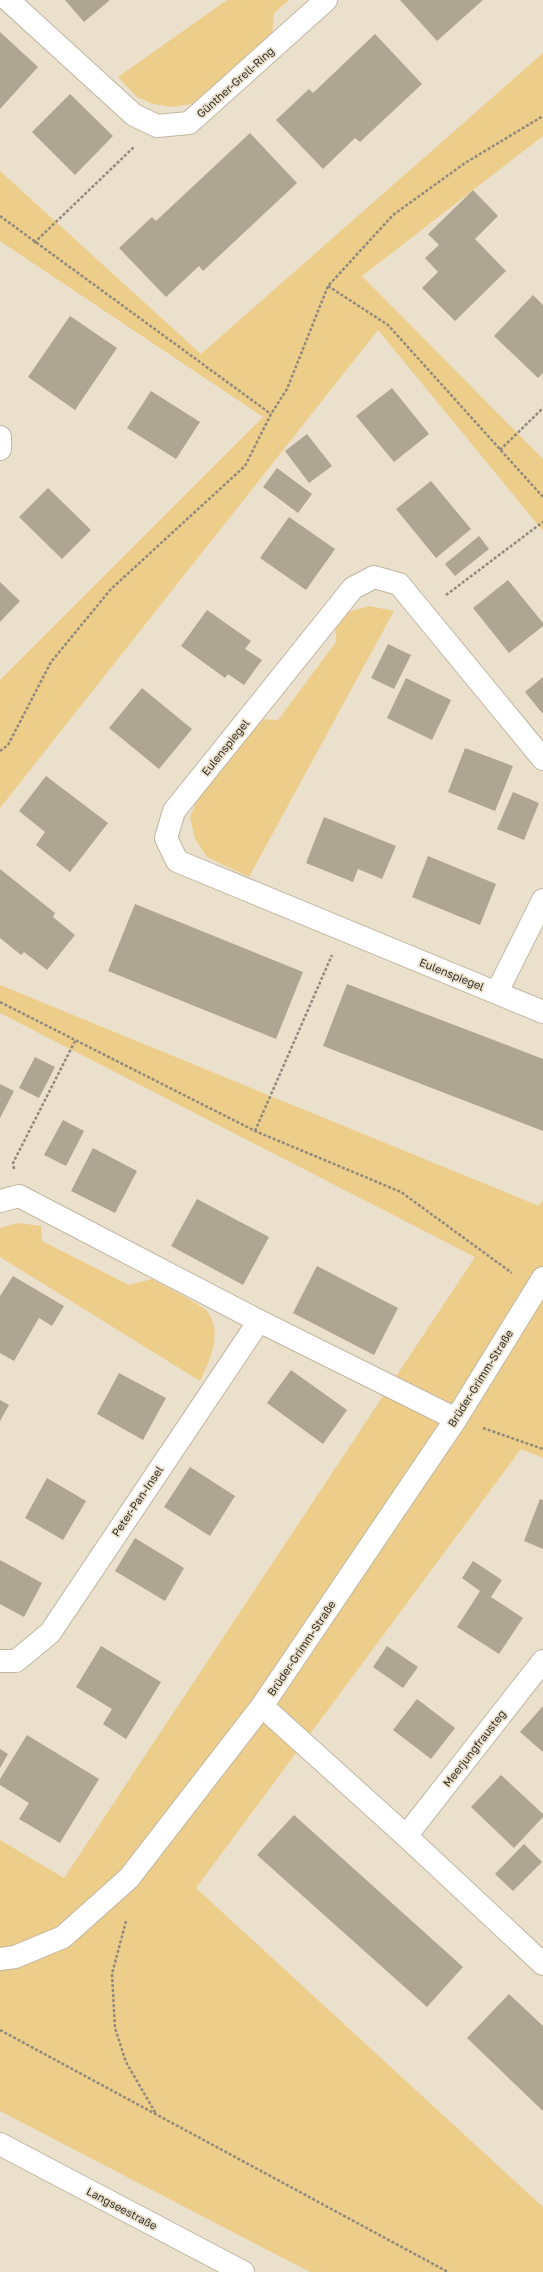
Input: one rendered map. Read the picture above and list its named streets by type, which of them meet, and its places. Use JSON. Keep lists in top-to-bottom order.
{
  "streets": {
    "street": [
      "Günther-Grell-Ring",
      "Eulenspiegel",
      "Brüder-Grimm-Straße",
      "Peter-Pan-Insel",
      "Meerjungfrausteg",
      "Langseestraße"
    ]
  }
}
